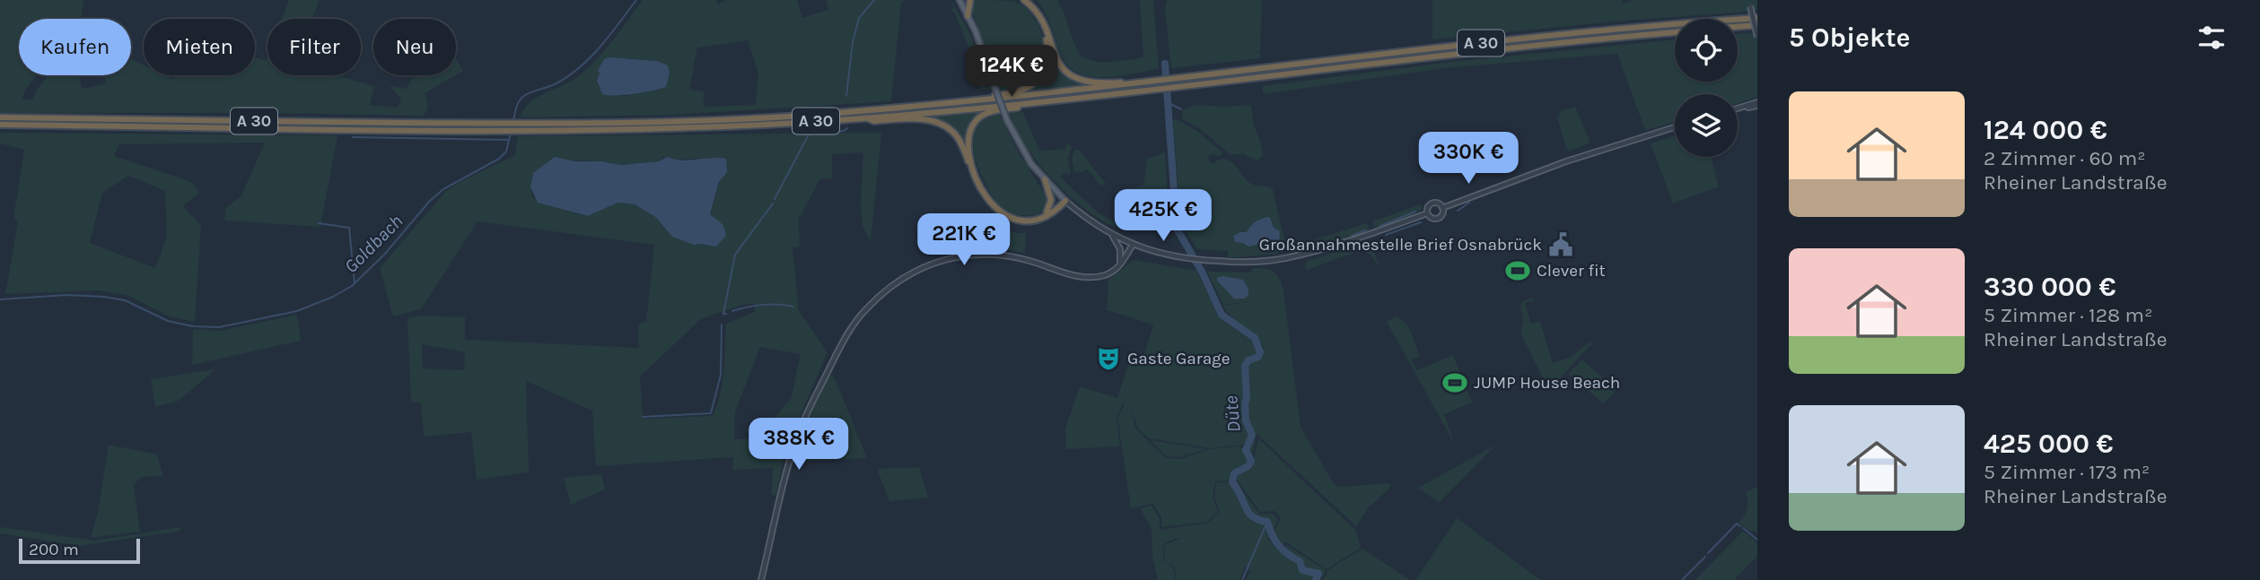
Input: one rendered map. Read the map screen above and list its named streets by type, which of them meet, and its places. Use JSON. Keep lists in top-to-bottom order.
{
  "streets": {
    "highway": ["A 30"]
  },
  "water": ["Goldbach", "Düte"],
  "places": {
    "public building": ["Großannahmestelle Brief Osnabrück"],
    "sports": ["Clever fit", "JUMP House Beach"],
    "theatre": ["Gaste Garage"]
  },
  "scale_bar": "200 m",
  "page": {
    "heading": "5 Objekte",
    "chip": [
      "Kaufen",
      "Mieten",
      "Filter",
      "Neu"
    ],
    "price": [
      "124K €",
      "330K €",
      "425K €",
      "221K €",
      "388K €"
    ],
    "list": [
      {
        "name": "124 000 €",
        "note": "2 Zimmer · 60 m² · Rheiner Landstraße"
      },
      {
        "name": "330 000 €",
        "note": "5 Zimmer · 128 m² · Rheiner Landstraße"
      },
      {
        "name": "425 000 €",
        "note": "5 Zimmer · 173 m² · Rheiner Landstraße"
      }
    ],
    "scale": "200 m"
  }
}
